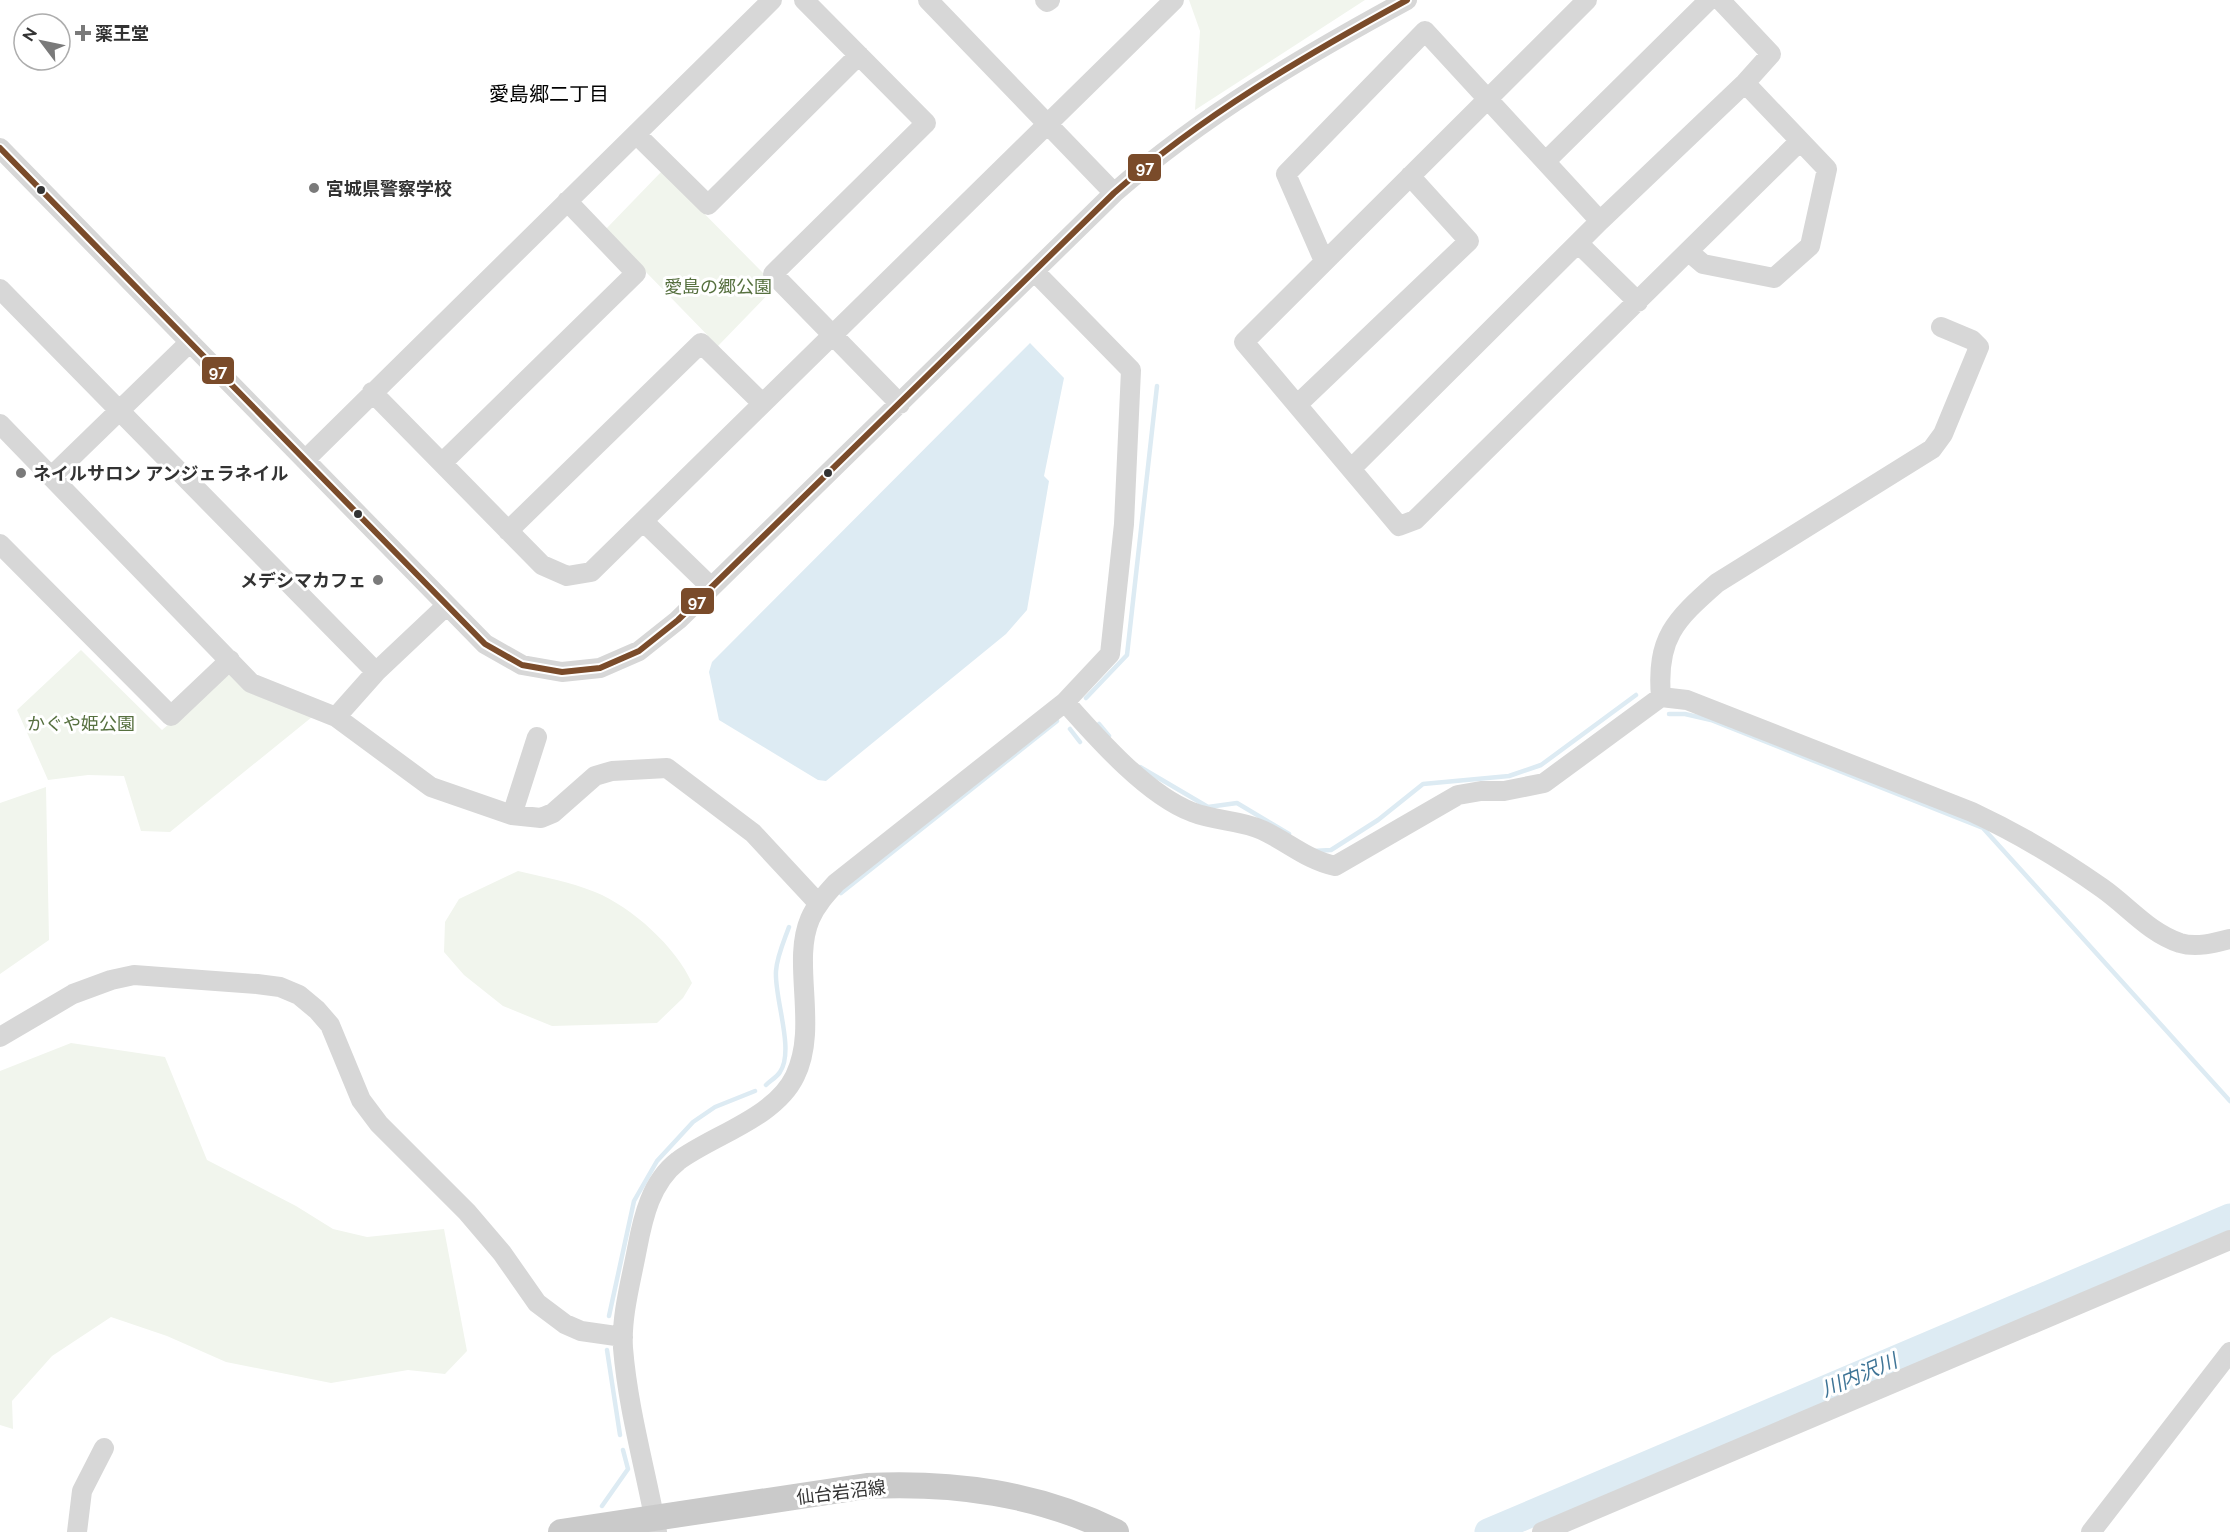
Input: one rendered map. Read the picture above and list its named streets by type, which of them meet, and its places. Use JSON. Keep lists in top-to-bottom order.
{
  "streets": {
    "main road": ["仙台岩沼線"]
  },
  "districts": ["愛島郷二丁目"],
  "water": ["川内沢川"],
  "parks": ["愛島の郷公園", "かぐや姫公園"],
  "places": {
    "health": ["薬王堂"],
    "other": ["宮城県警察学校", "ネイルサロン アンジェラネイル", "メデシマカフェ"]
  },
  "lines": ["transit line 97"],
  "north": "top left"
}
